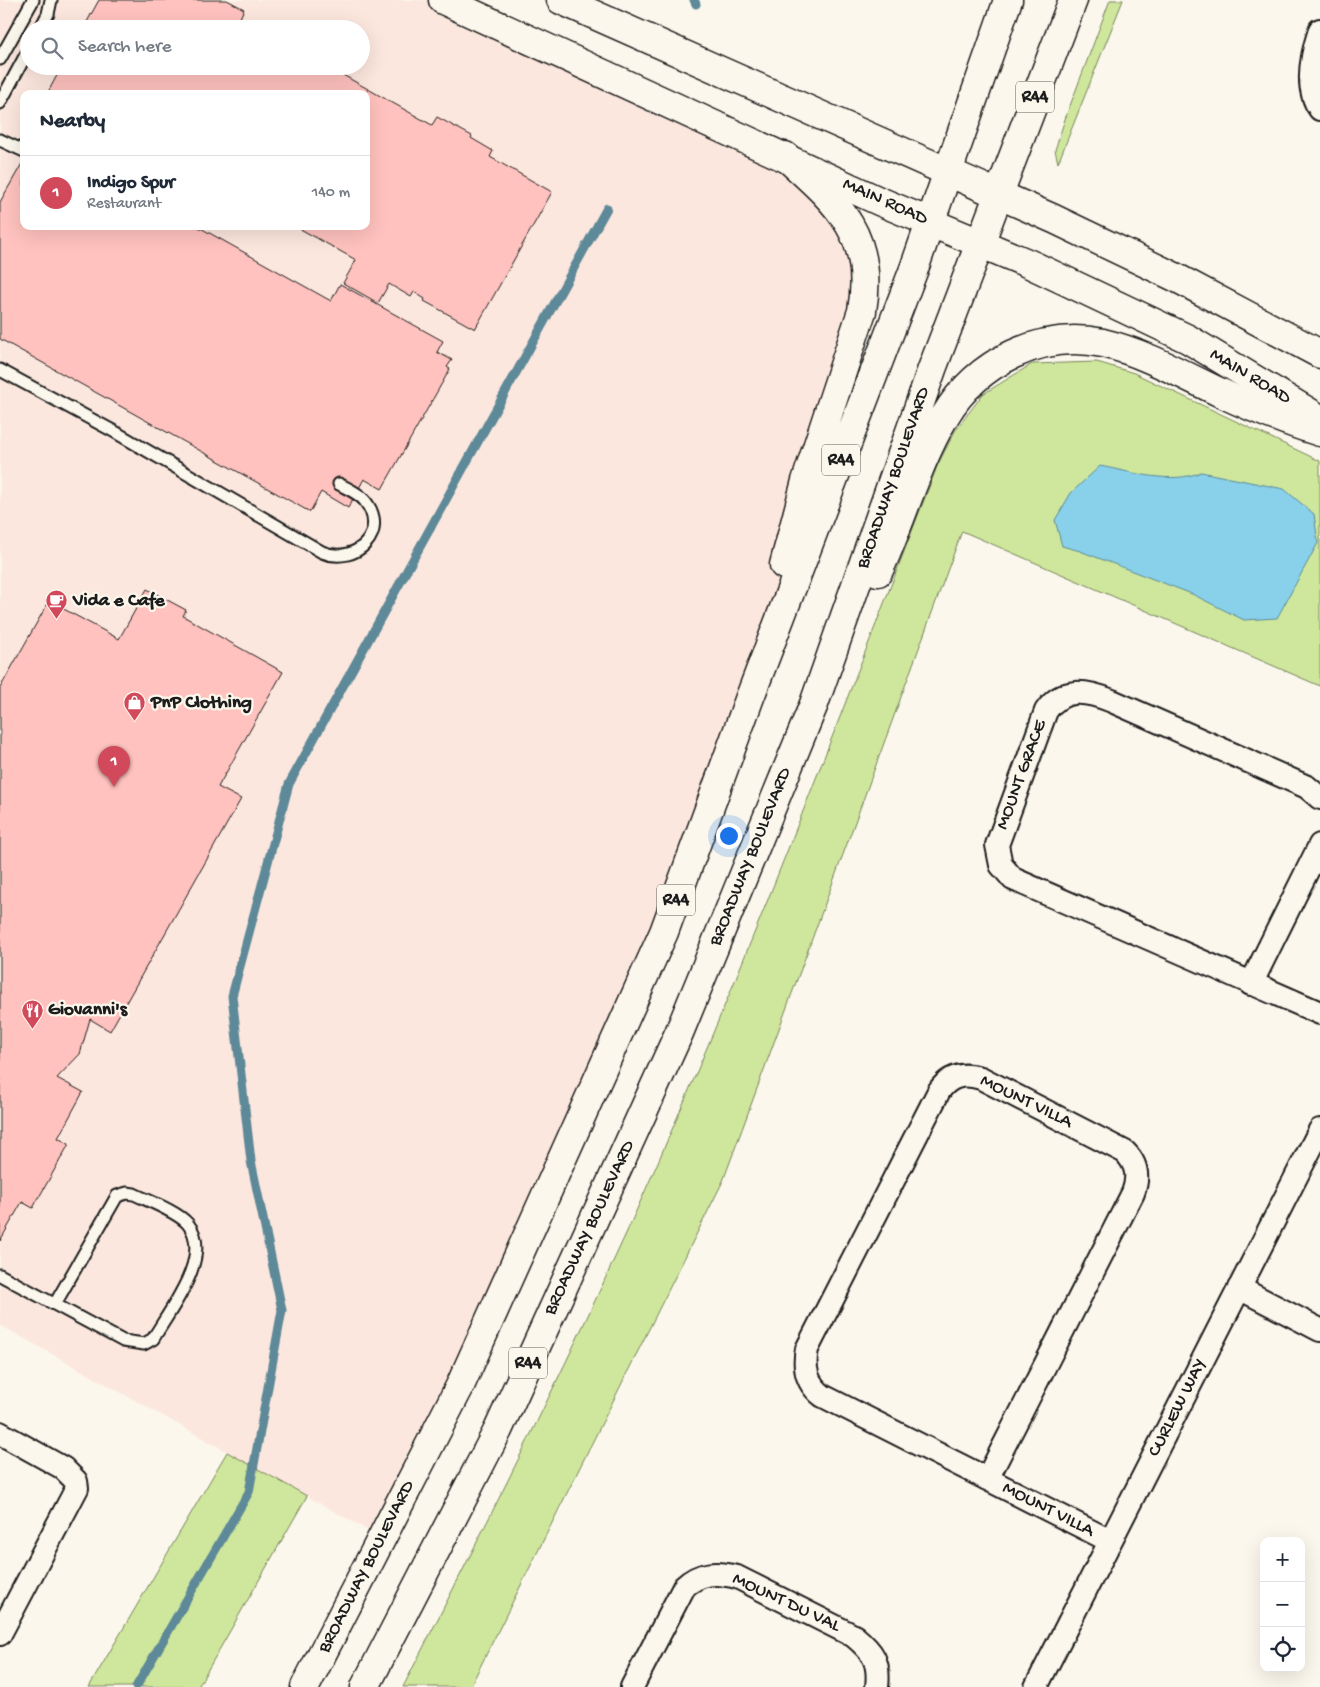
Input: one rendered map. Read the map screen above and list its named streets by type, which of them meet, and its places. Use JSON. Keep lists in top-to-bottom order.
{
  "streets": {
    "main road": ["R44", "MAIN ROAD", "BROADWAY BOULEVARD"],
    "street": [
      "MOUNT GRACE",
      "MOUNT VILLA",
      "CURLEW WAY",
      "MOUNT DU VAL"
    ]
  },
  "crossings": [
    ["MAIN ROAD", "BROADWAY BOULEVARD"],
    ["MOUNT VILLA", "CURLEW WAY"]
  ],
  "places": {
    "cafe": ["Vida e Cafe"],
    "shop": ["PnP Clothing"],
    "restaurant": ["Giovanni's"]
  },
  "page": {
    "search": "Search here",
    "heading": "Nearby",
    "list": [
      {
        "mark": "1",
        "name": "Indigo Spur",
        "note": "Restaurant",
        "value": "140 m"
      }
    ],
    "pins": "1",
    "map_buttons": ["+", "−"]
  }
}
